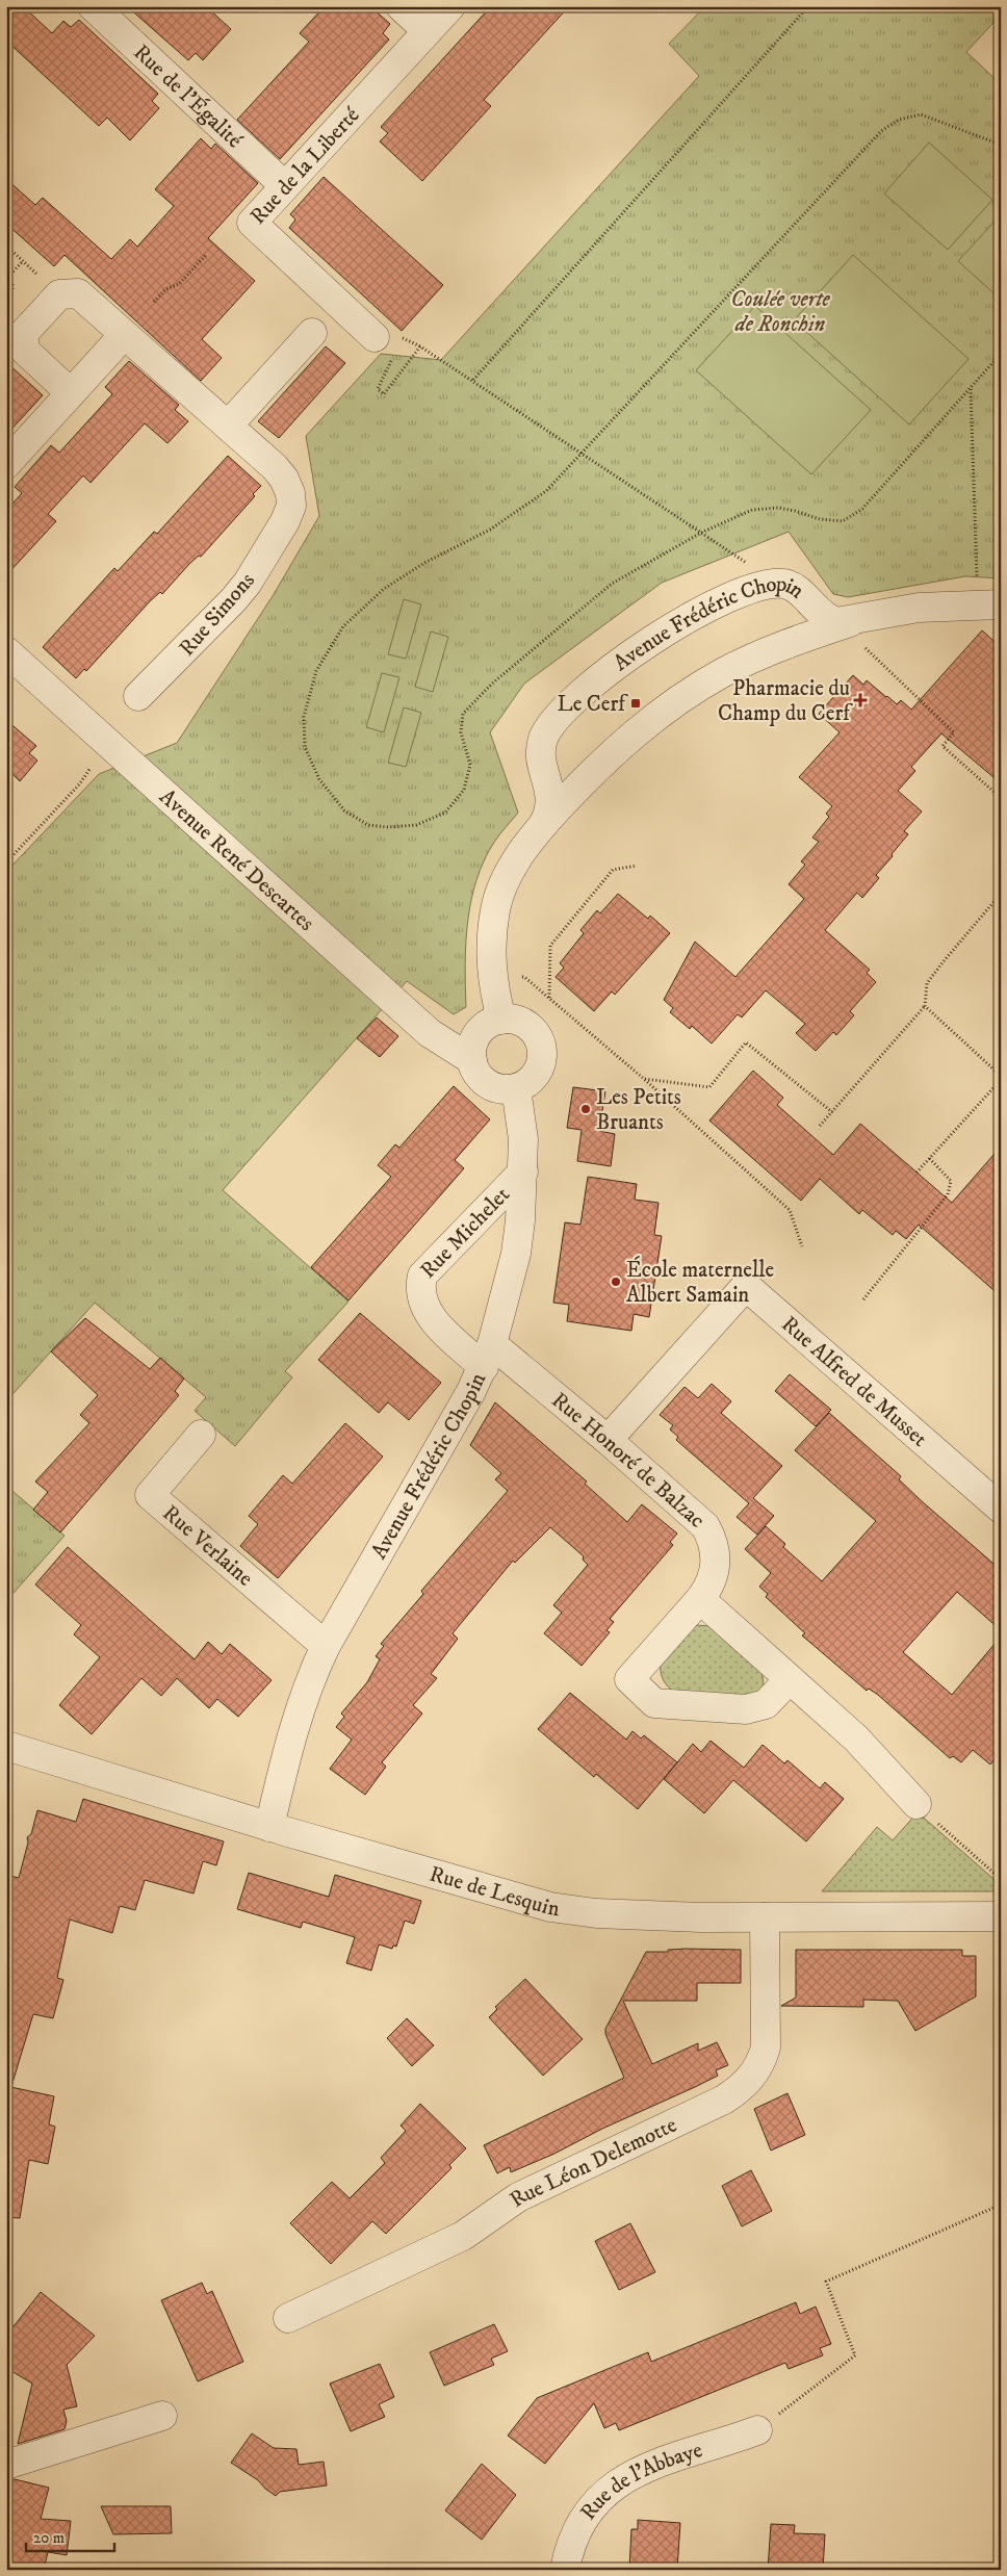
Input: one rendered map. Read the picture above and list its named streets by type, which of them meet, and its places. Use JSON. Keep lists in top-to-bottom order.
{
  "streets": {
    "street": [
      "Rue de l'Égalité",
      "Rue de la Liberté",
      "Rue Simons",
      "Avenue Frédéric Chopin",
      "Avenue René Descartes",
      "Rue Michelet",
      "Rue Alfred de Musset",
      "Rue Honoré de Balzac",
      "Rue Verlaine",
      "Rue de Lesquin",
      "Rue Léon Delemotte",
      "Rue de l'Abbaye"
    ]
  },
  "crossings": [
    ["Rue de l'Égalité", "Rue de la Liberté"],
    ["Avenue Frédéric Chopin", "Avenue René Descartes"],
    ["Avenue Frédéric Chopin", "Rue Michelet"],
    ["Avenue Frédéric Chopin", "Rue Honoré de Balzac"],
    ["Avenue Frédéric Chopin", "Rue Verlaine"],
    ["Avenue Frédéric Chopin", "Rue de Lesquin"],
    ["Rue Michelet", "Rue Honoré de Balzac"],
    ["Rue Alfred de Musset", "Rue Honoré de Balzac"],
    ["Rue de Lesquin", "Rue Léon Delemotte"]
  ],
  "parks": ["Coulée verte de Ronchin"],
  "places": {
    "health": ["Pharmacie du Champ du Cerf"],
    "transit": ["Le Cerf"],
    "other": ["Les Petits Bruants", "École maternelle Albert Samain"]
  },
  "scale_bar": "20 m"
}
